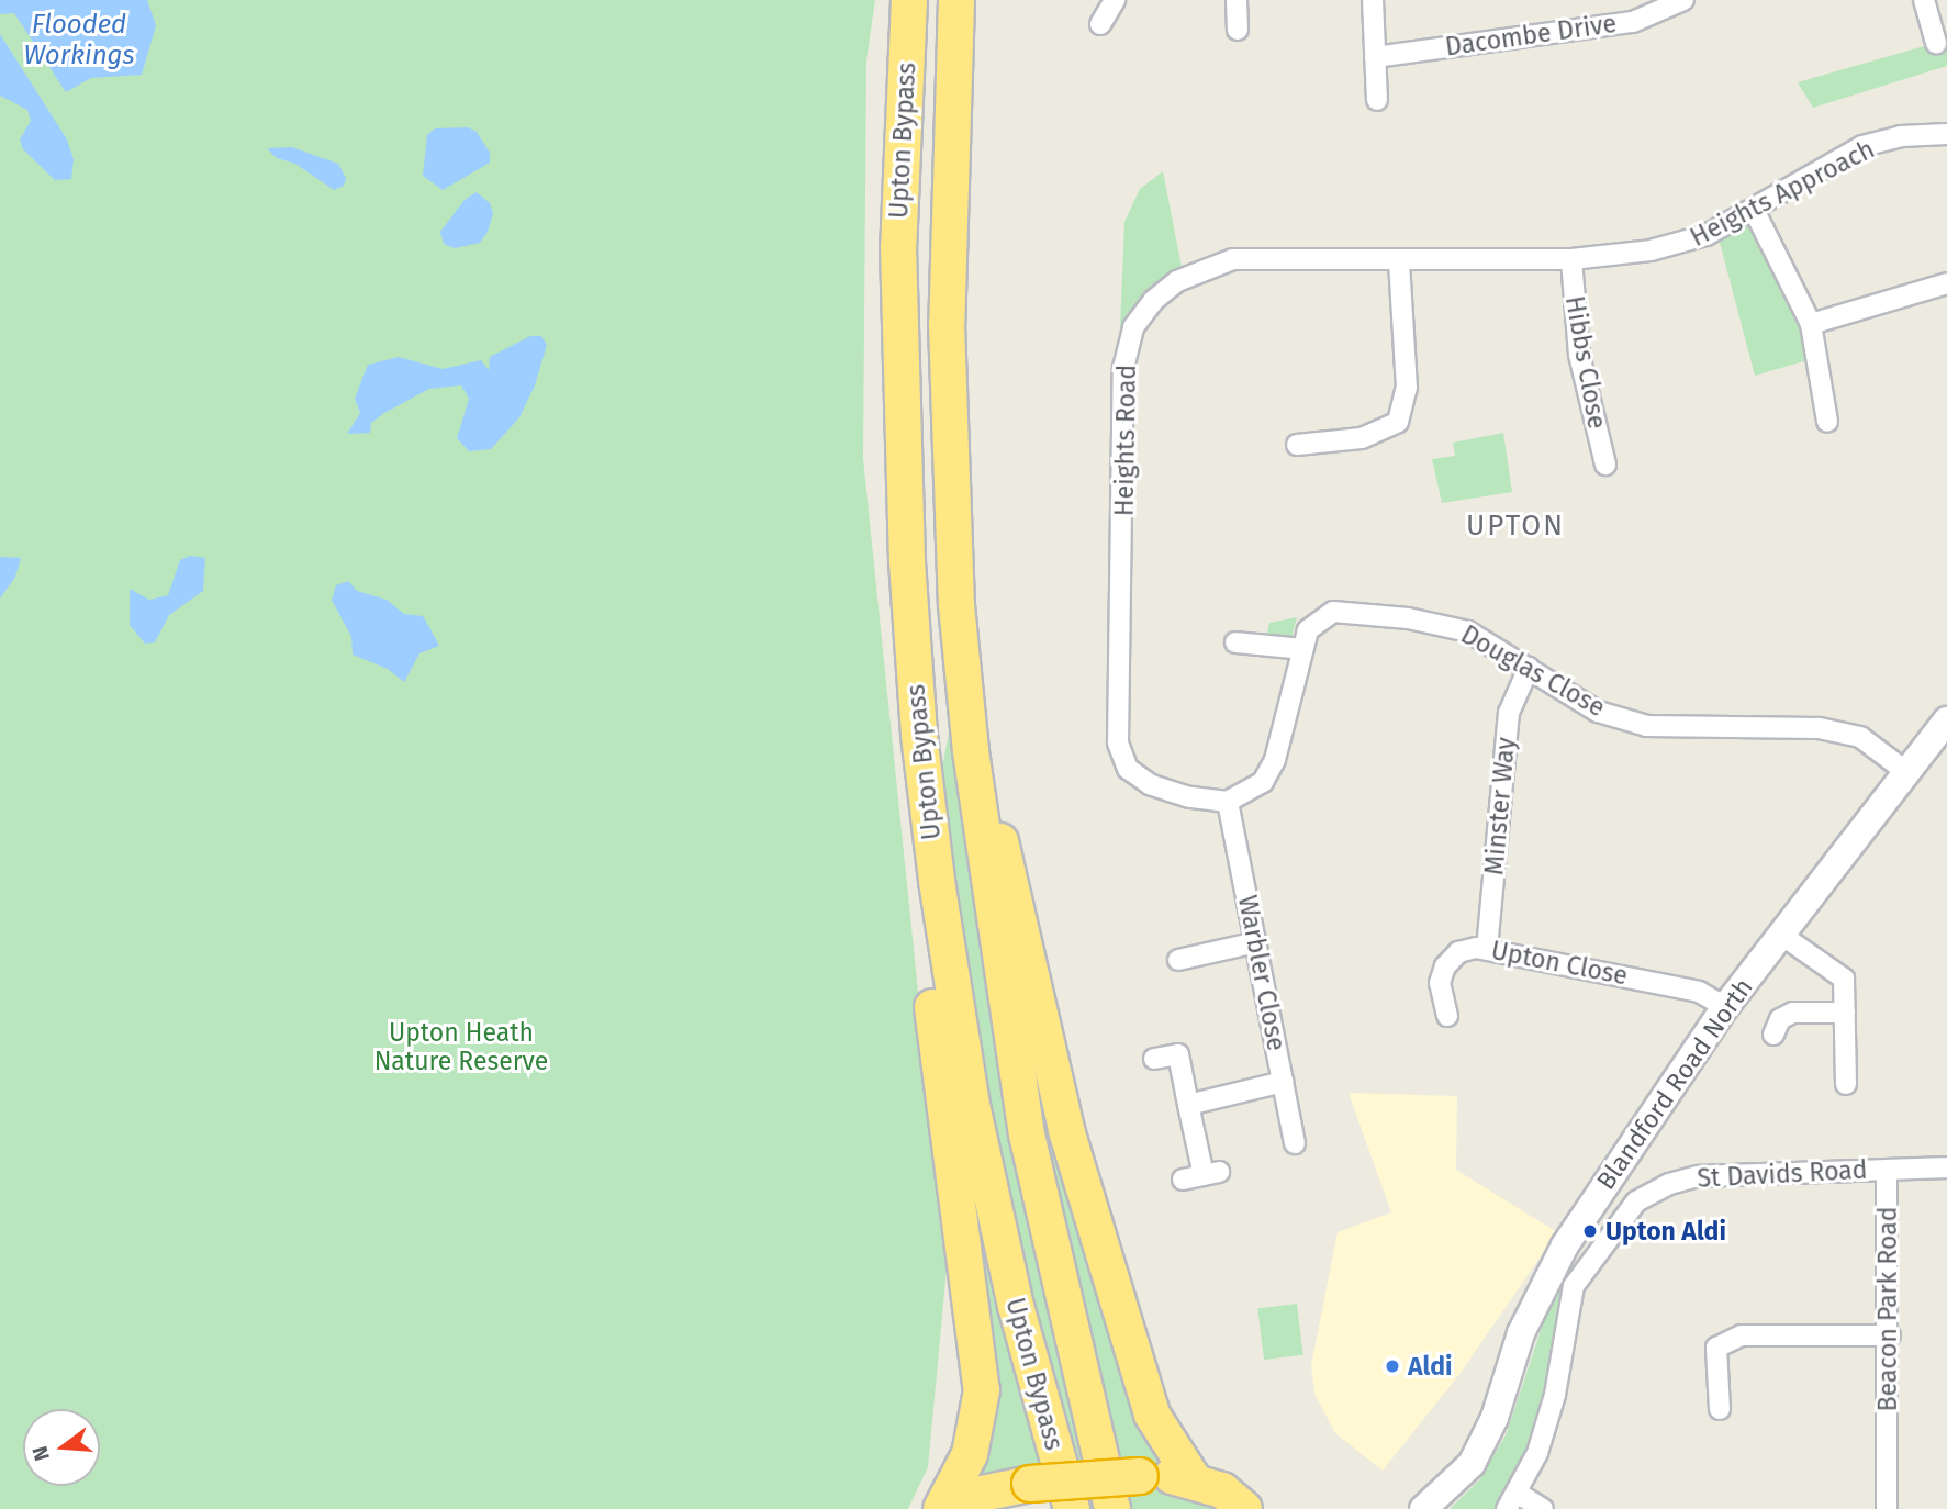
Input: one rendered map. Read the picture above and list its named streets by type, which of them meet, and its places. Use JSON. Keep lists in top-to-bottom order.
{
  "streets": {
    "highway": ["Upton Bypass"],
    "main road": ["Blandford Road North"],
    "street": [
      "Dacombe Drive",
      "Heights Approach",
      "Hibbs Close",
      "Heights Road",
      "Douglas Close",
      "Minster Way",
      "Upton Close",
      "Warbler Close",
      "St Davids Road",
      "Beacon Park Road"
    ]
  },
  "crossings": [
    ["Heights Approach", "Hibbs Close"],
    ["Heights Approach", "Heights Road"],
    ["Hibbs Close", "Heights Road"],
    ["Heights Road", "Douglas Close"],
    ["Heights Road", "Warbler Close"],
    ["Douglas Close", "Minster Way"],
    ["Douglas Close", "Warbler Close"],
    ["Douglas Close", "Blandford Road North"],
    ["Minster Way", "Upton Close"],
    ["Upton Close", "Blandford Road North"],
    ["St Davids Road", "Beacon Park Road"]
  ],
  "districts": ["UPTON"],
  "water": ["Flooded Workings"],
  "parks": ["Upton Heath Nature Reserve"],
  "places": ["Upton Aldi", "Aldi"],
  "north": "left"
}
